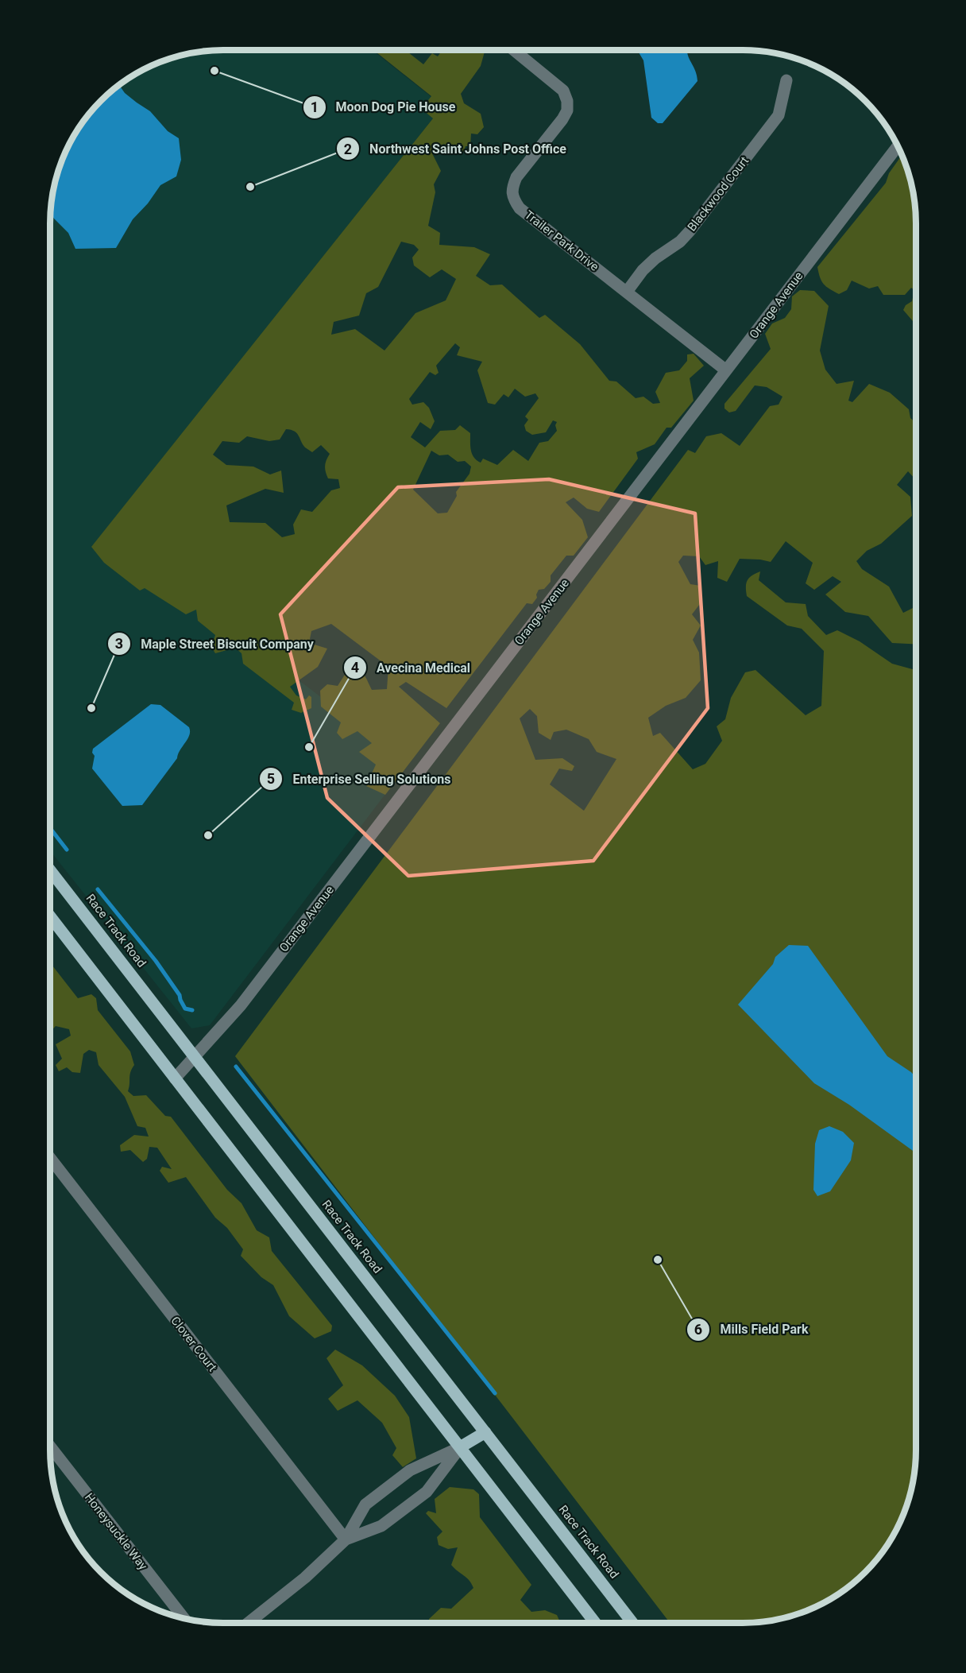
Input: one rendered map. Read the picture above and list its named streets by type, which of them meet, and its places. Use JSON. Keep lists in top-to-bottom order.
{
  "streets": {
    "main road": ["Race Track Road"],
    "street": [
      "Blackwood Court",
      "Trailer Park Drive",
      "Orange Avenue",
      "Clover Court",
      "Honeysuckle Way"
    ]
  },
  "crossings": [
    ["Blackwood Court", "Trailer Park Drive"],
    ["Trailer Park Drive", "Orange Avenue"],
    ["Orange Avenue", "Race Track Road"]
  ],
  "places": [
    "Moon Dog Pie House",
    "Northwest Saint Johns Post Office",
    "Maple Street Biscuit Company",
    "Avecina Medical",
    "Enterprise Selling Solutions",
    "Mills Field Park"
  ]
}
